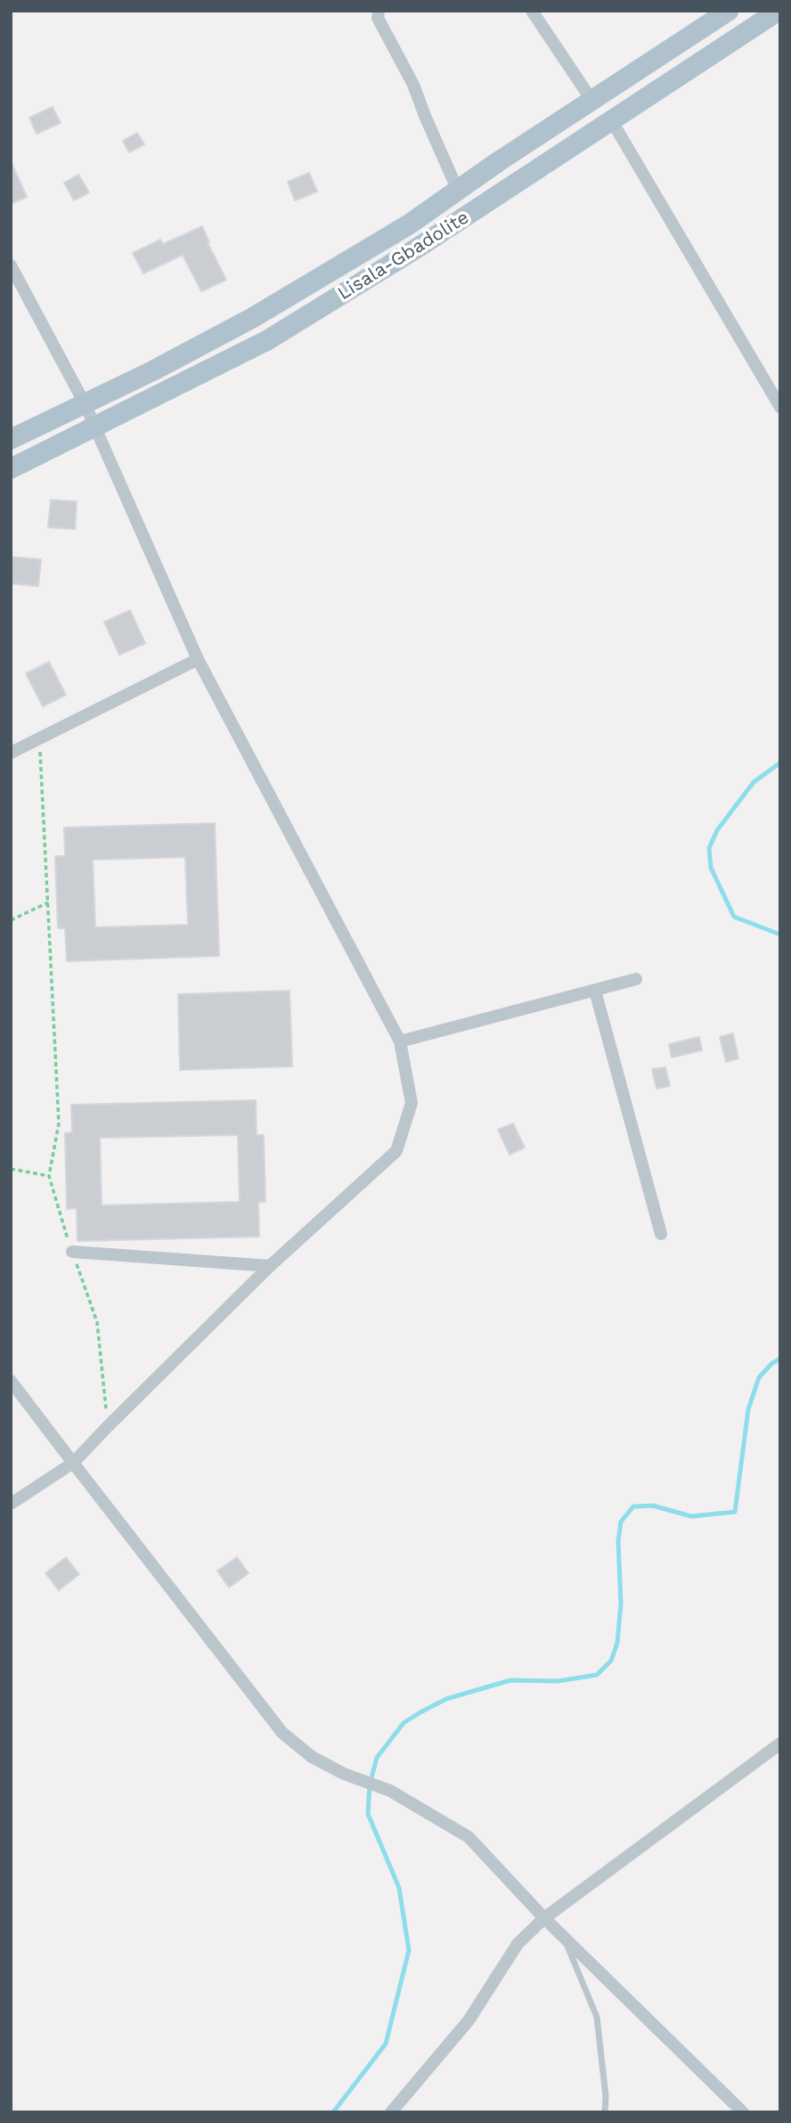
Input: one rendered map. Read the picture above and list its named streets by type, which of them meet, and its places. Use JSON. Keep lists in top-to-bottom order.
{
  "streets": {
    "main road": ["Lisala-Gbadolite"]
  }
}
